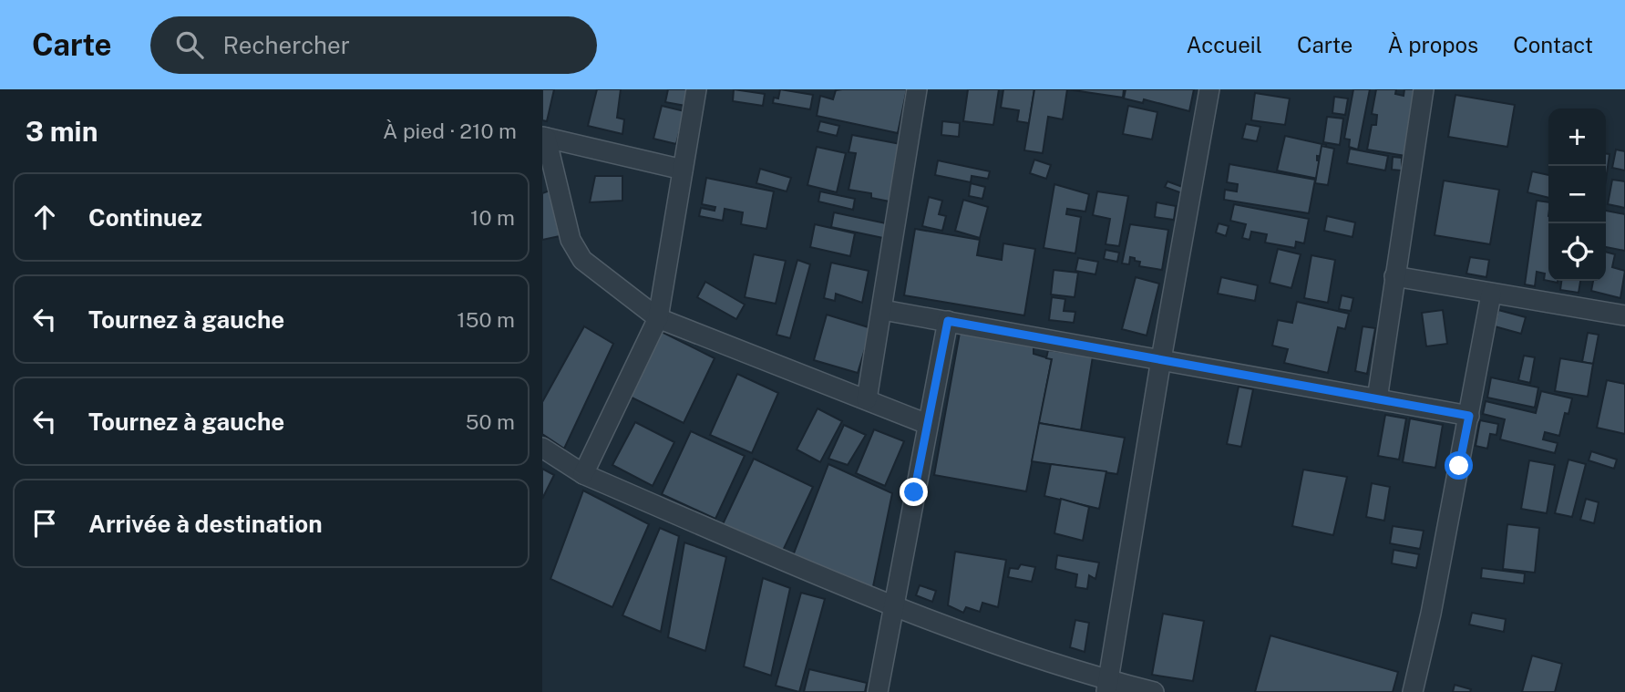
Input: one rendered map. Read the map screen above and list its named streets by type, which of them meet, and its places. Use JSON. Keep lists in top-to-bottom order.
{
  "page": {
    "header": "Carte",
    "search": "Rechercher",
    "nav": [
      "Accueil",
      "Carte",
      "À propos",
      "Contact"
    ],
    "heading": ["3 min", "À pied · 210 m"],
    "map_buttons": ["+", "−"],
    "list": [
      ["Continuez", "10 m"],
      ["Tournez à gauche", "150 m"],
      ["Tournez à gauche", "50 m"],
      "Arrivée à destination"
    ]
  }
}
